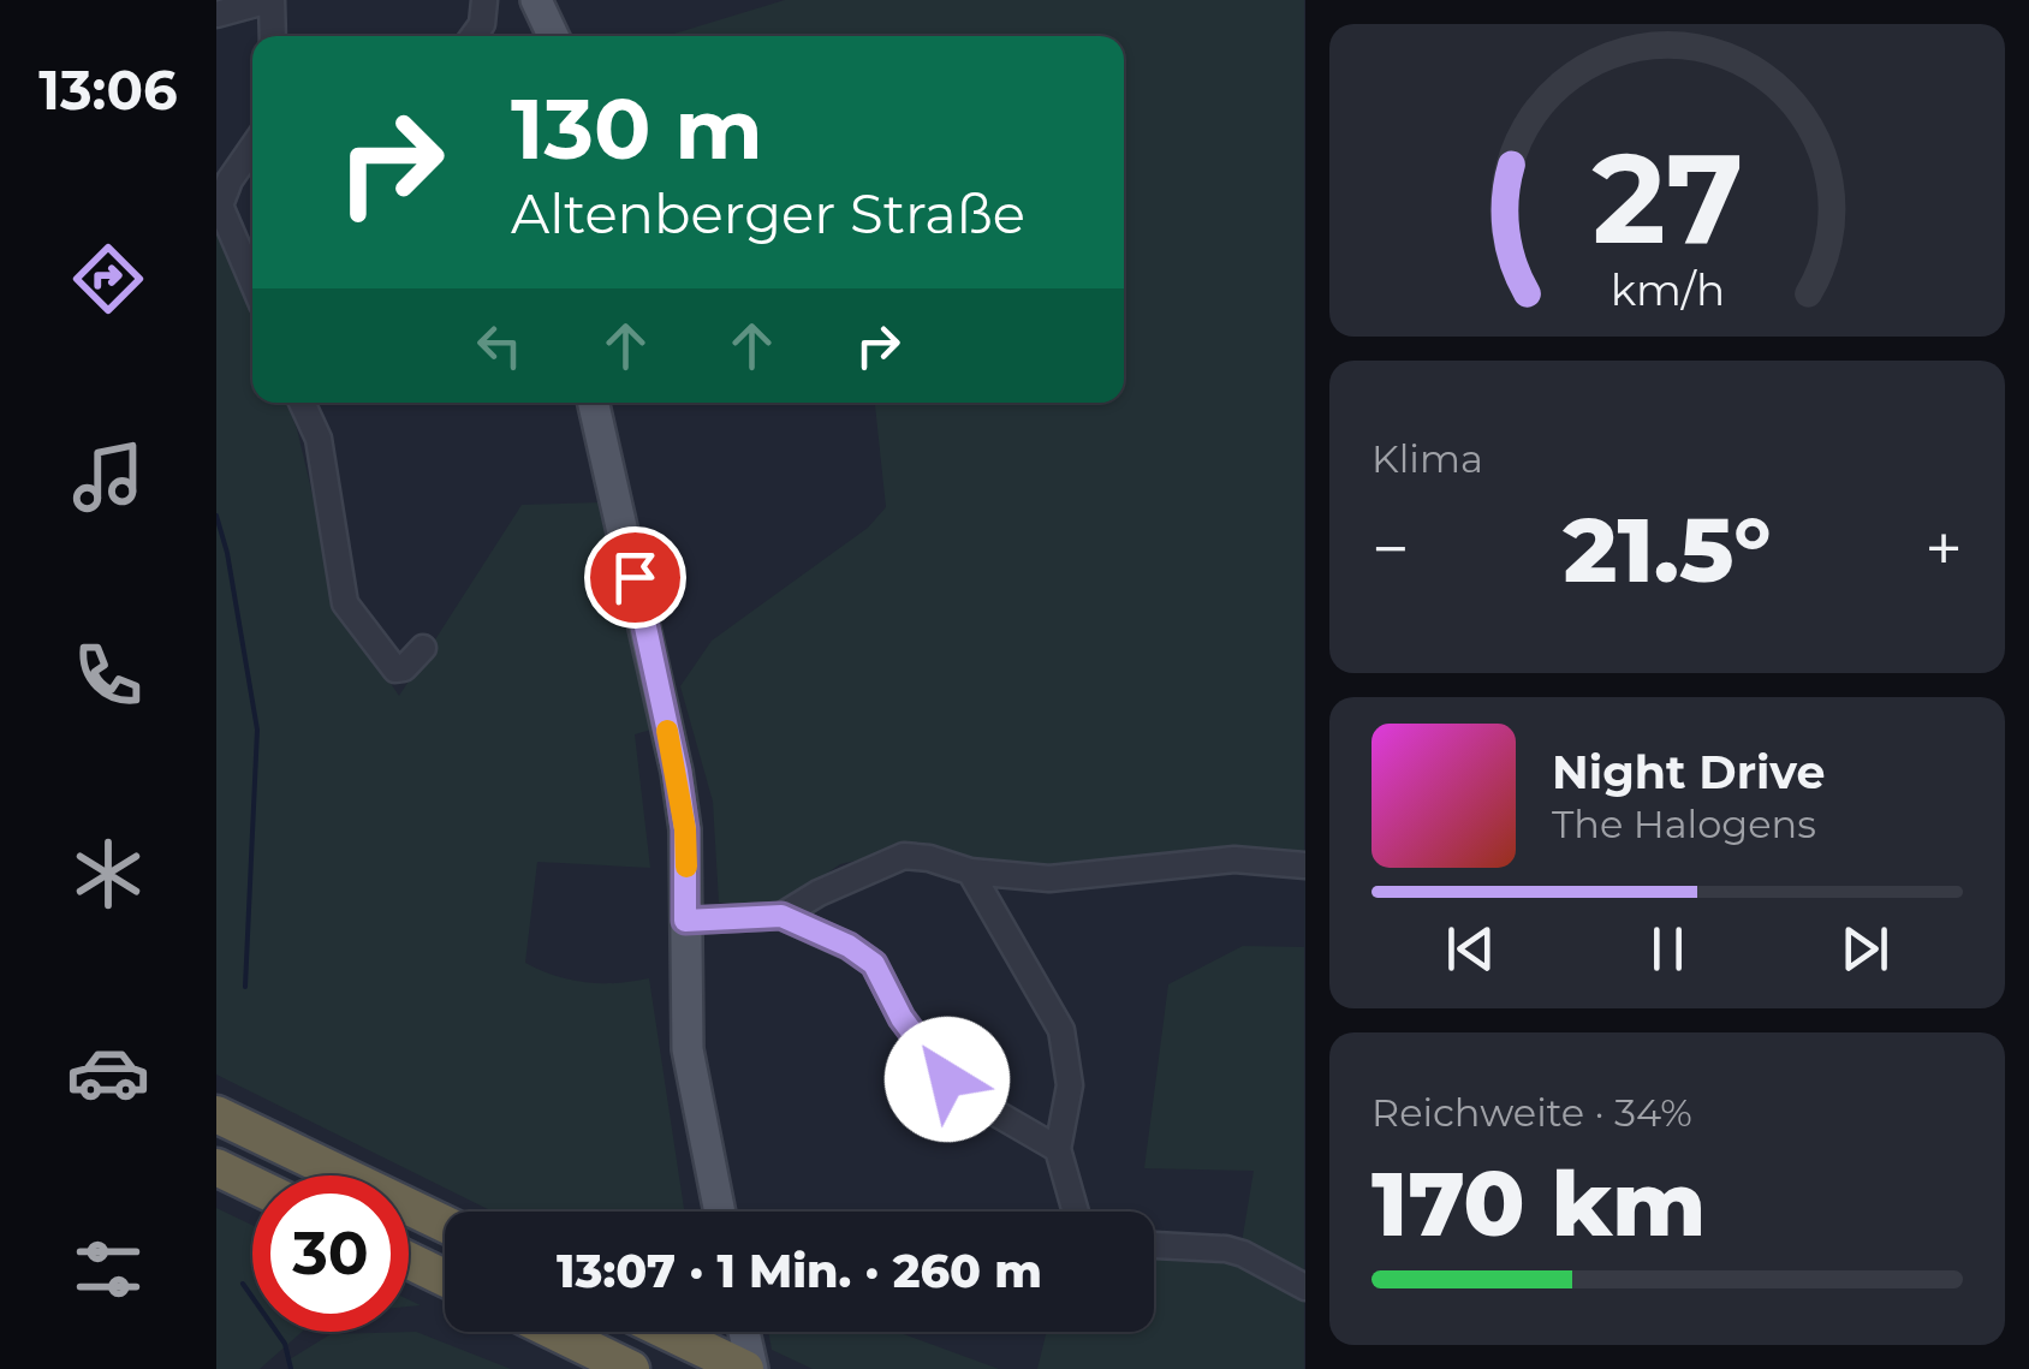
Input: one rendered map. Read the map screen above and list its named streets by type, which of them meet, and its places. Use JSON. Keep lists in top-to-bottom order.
{
  "page": {
    "tabs": "13:06",
    "turn": ["130 m", "Altenberger Straße"],
    "tile": [
      "Klima",
      ["Reichweite · 34%", "170 km"]
    ],
    "heat": ["−", "21.5°", "+"],
    "song": ["Night Drive", "The Halogens"],
    "limit": "30",
    "trip": "13:07 · 1 Min. · 260 m",
    "gauge": ["27", "km/h"]
  }
}
